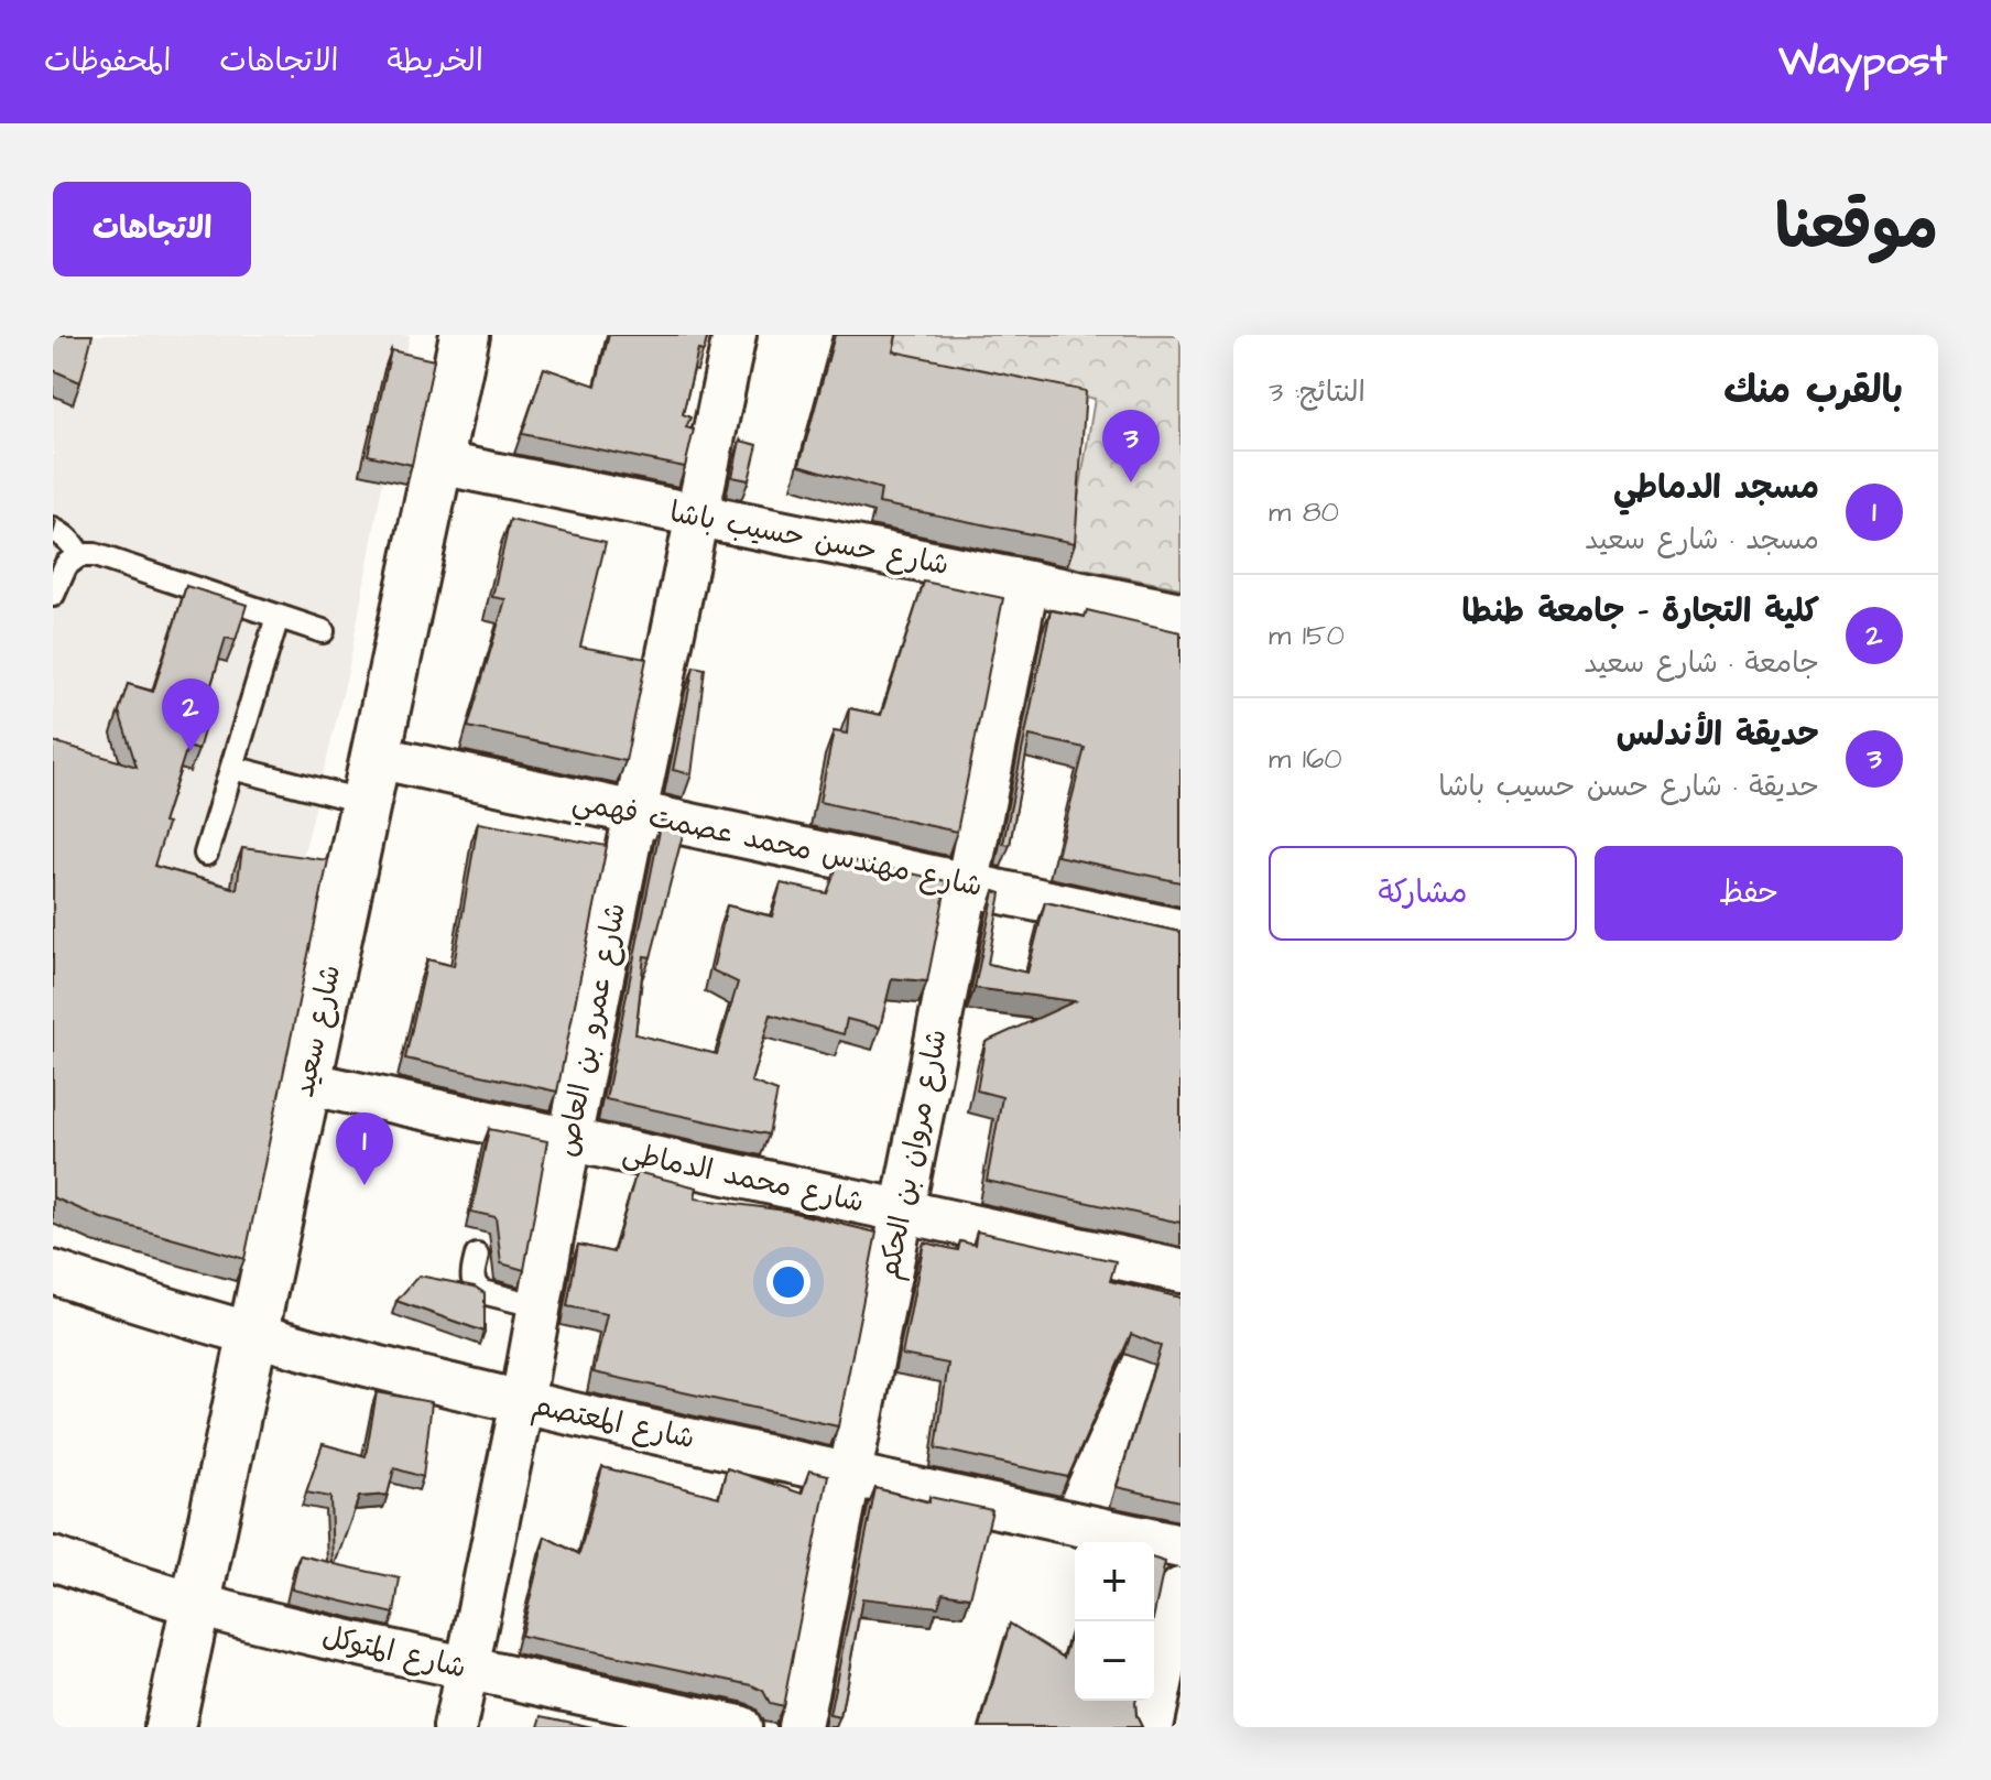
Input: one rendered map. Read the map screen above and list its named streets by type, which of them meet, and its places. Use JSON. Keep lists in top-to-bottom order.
{
  "streets": {
    "street": [
      "شارع حسن حسيب باشا",
      "شارع مهندس محمد عصمت فهمي",
      "شارع عمرو بن العاص",
      "شارع سعيد",
      "شارع مروان بن الحكم",
      "شارع محمد الدماطى",
      "شارع المعتصم",
      "شارع المتوكل"
    ]
  },
  "crossings": [
    ["شارع حسن حسيب باشا", "شارع عمرو بن العاص"],
    ["شارع حسن حسيب باشا", "شارع سعيد"],
    ["شارع حسن حسيب باشا", "شارع مروان بن الحكم"],
    ["شارع مهندس محمد عصمت فهمي", "شارع عمرو بن العاص"],
    ["شارع مهندس محمد عصمت فهمي", "شارع سعيد"],
    ["شارع مهندس محمد عصمت فهمي", "شارع مروان بن الحكم"],
    ["شارع عمرو بن العاص", "شارع محمد الدماطى"],
    ["شارع عمرو بن العاص", "شارع المعتصم"],
    ["شارع عمرو بن العاص", "شارع المتوكل"],
    ["شارع سعيد", "شارع محمد الدماطى"],
    ["شارع سعيد", "شارع المعتصم"],
    ["شارع سعيد", "شارع المتوكل"],
    ["شارع مروان بن الحكم", "شارع محمد الدماطى"],
    ["شارع مروان بن الحكم", "شارع المعتصم"]
  ],
  "page": {
    "header": "Waypost",
    "nav": ["الخريطة", "الاتجاهات", "المحفوظات"],
    "title": "موقعنا",
    "buttons": [
      "الاتجاهات",
      ["حفظ", "مشاركة"]
    ],
    "heading": ["بالقرب منك", "النتائج: 3"],
    "pins": ["3", "2", "1"],
    "list": [
      {
        "mark": "1",
        "name": "مسجد الدماطي",
        "note": "مسجد · شارع سعيد",
        "value": "80 m"
      },
      {
        "mark": "2",
        "name": "كلية التجارة - جامعة طنطا",
        "note": "جامعة · شارع سعيد",
        "value": "150 m"
      },
      {
        "mark": "3",
        "name": "حديقة الأندلس",
        "note": "حديقة · شارع حسن حسيب باشا",
        "value": "160 m"
      }
    ],
    "map_buttons": ["+", "−"]
  }
}
